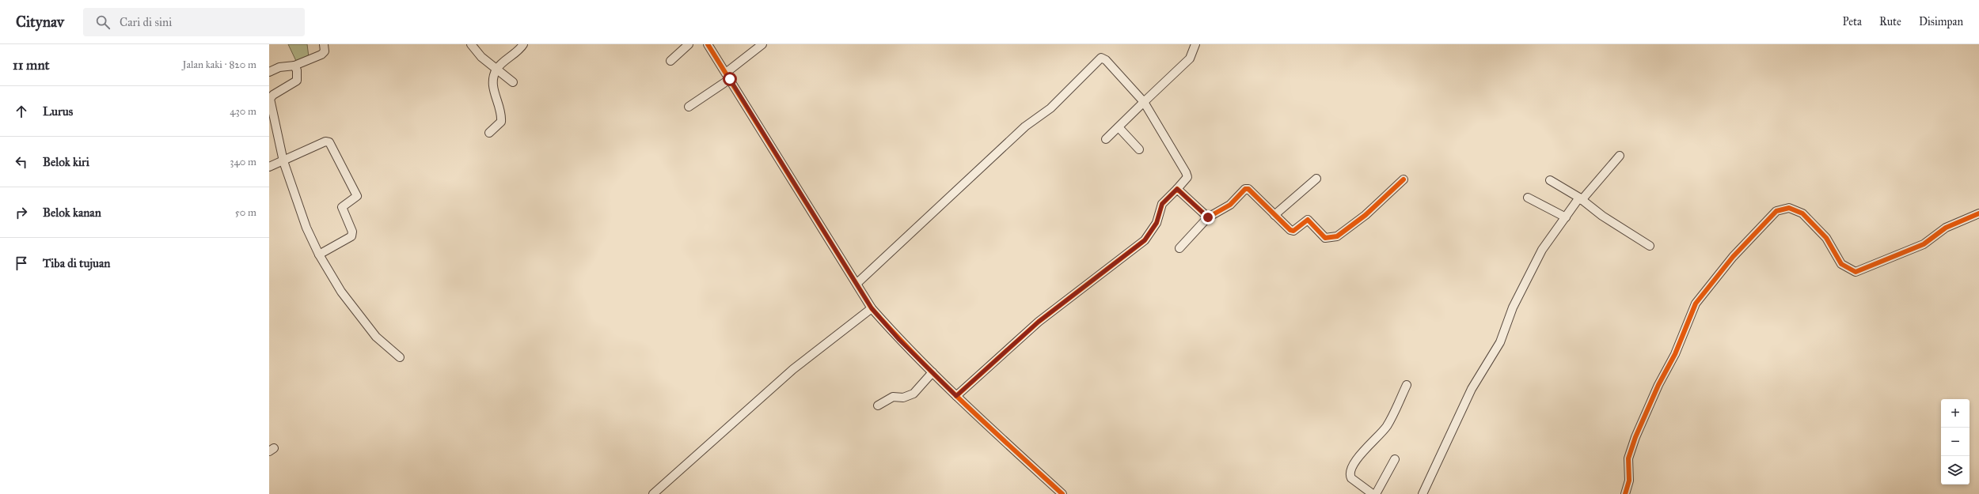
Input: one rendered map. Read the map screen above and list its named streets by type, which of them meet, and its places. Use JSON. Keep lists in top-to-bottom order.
{
  "page": {
    "header": "Citynav",
    "search": "Cari di sini",
    "nav": ["Peta", "Rute", "Disimpan"],
    "heading": ["11 mnt", "Jalan kaki · 820 m"],
    "list": [
      ["Lurus", "430 m"],
      ["Belok kiri", "340 m"],
      ["Belok kanan", "50 m"],
      "Tiba di tujuan"
    ],
    "map_buttons": ["+", "−"]
  }
}
